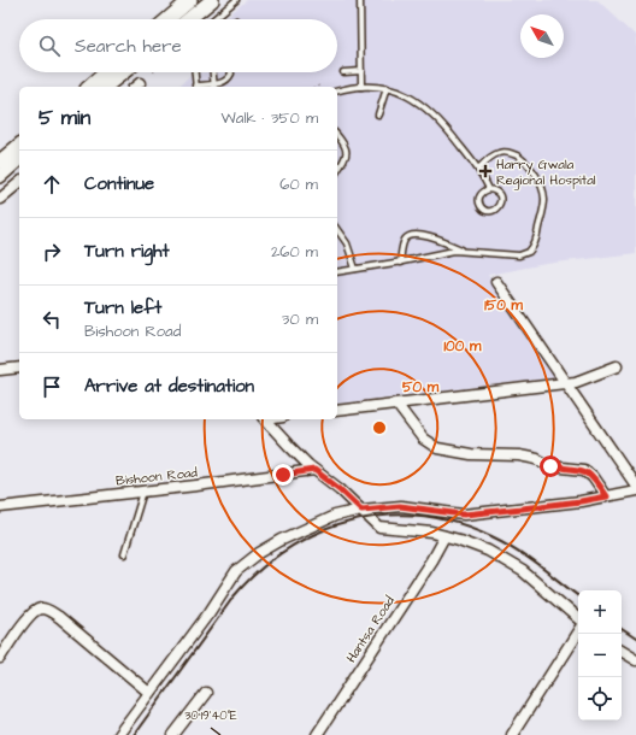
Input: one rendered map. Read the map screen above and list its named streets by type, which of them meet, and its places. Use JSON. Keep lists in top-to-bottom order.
{
  "streets": {
    "street": ["Bishoon Road", "Hantsa Road"]
  },
  "places": {
    "health": ["Harry Gwala Regional Hospital"]
  },
  "north": "top left",
  "page": {
    "search": "Search here",
    "heading": ["5 min", "Walk · 350 m"],
    "list": [
      ["Continue", "60 m"],
      ["Turn right", "260 m"],
      ["Turn left", "Bishoon Road", "30 m"],
      "Arrive at destination"
    ],
    "map_buttons": ["+", "−"]
  },
  "coordinates": ["30°19'40\"E"],
  "rings": ["150 m", "100 m", "50 m"]
}
